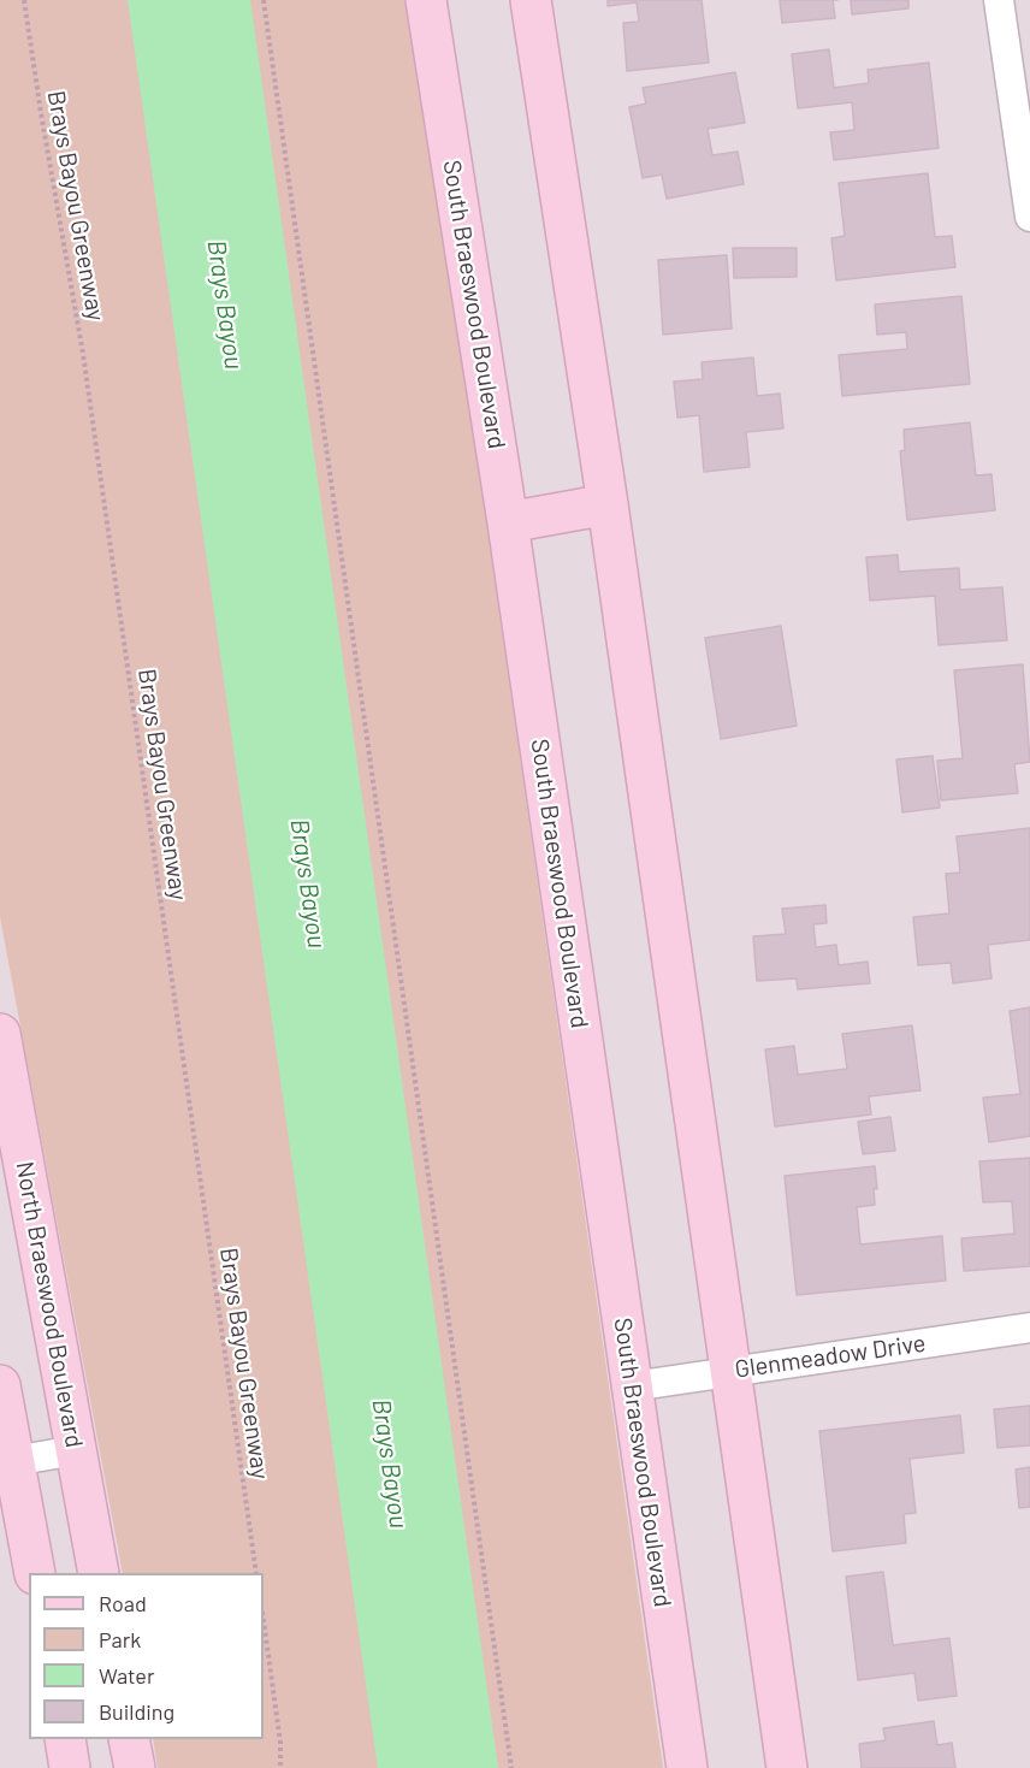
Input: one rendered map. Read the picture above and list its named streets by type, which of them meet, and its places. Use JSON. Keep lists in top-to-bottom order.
{
  "streets": {
    "main road": ["South Braeswood Boulevard", "North Braeswood Boulevard"],
    "street": ["Glenmeadow Drive"],
    "path": ["Brays Bayou Greenway"]
  },
  "crossings": [
    ["South Braeswood Boulevard", "Glenmeadow Drive"]
  ],
  "water": ["Brays Bayou"],
  "legend": [
    "Road",
    "Park",
    "Water",
    "Building"
  ]
}
